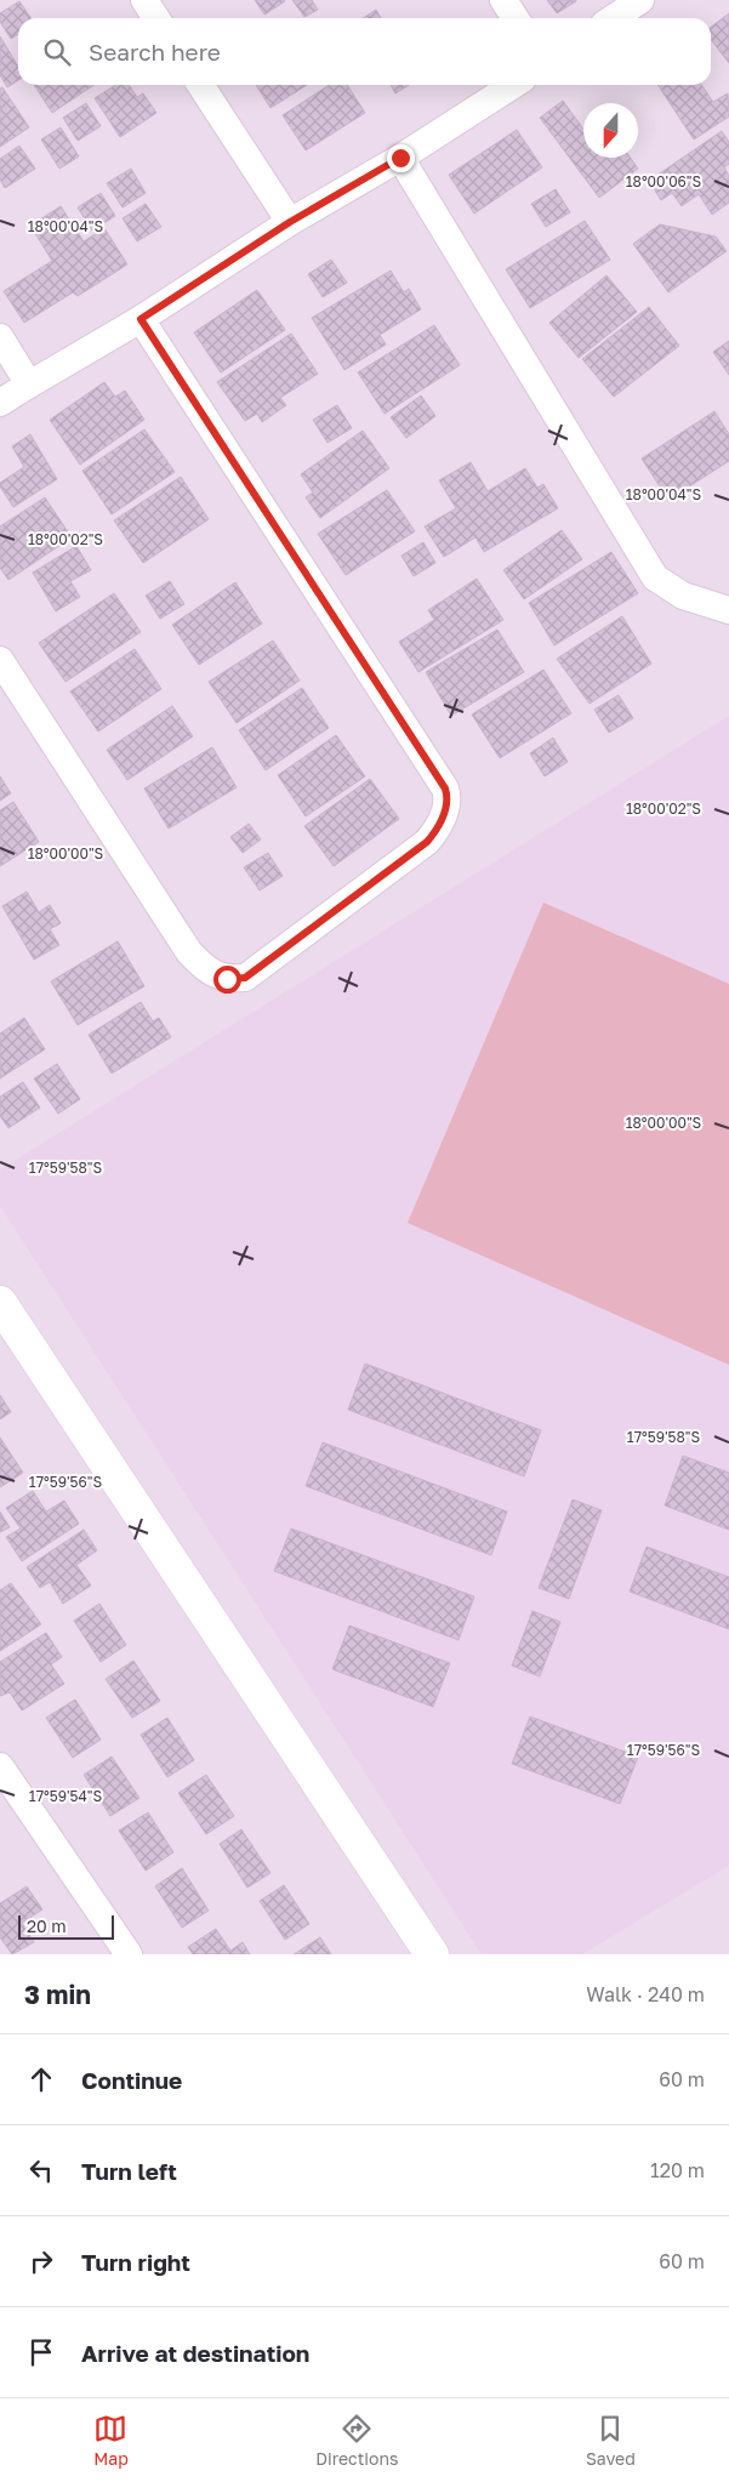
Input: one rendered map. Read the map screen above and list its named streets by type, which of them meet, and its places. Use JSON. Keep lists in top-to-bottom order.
{
  "scale_bar": "20 m",
  "north": "bottom",
  "page": {
    "search": "Search here",
    "scale": "20 m",
    "heading": ["3 min", "Walk · 240 m"],
    "list": [
      ["Continue", "60 m"],
      ["Turn left", "120 m"],
      ["Turn right", "60 m"],
      "Arrive at destination"
    ],
    "nav": ["Map", "Directions", "Saved"]
  },
  "coordinates": [
    "18°00'06\"S",
    "18°00'04\"S",
    "18°00'02\"S",
    "18°00'00\"S",
    "17°59'58\"S",
    "17°59'56\"S",
    "17°59'54\"S"
  ]
}
